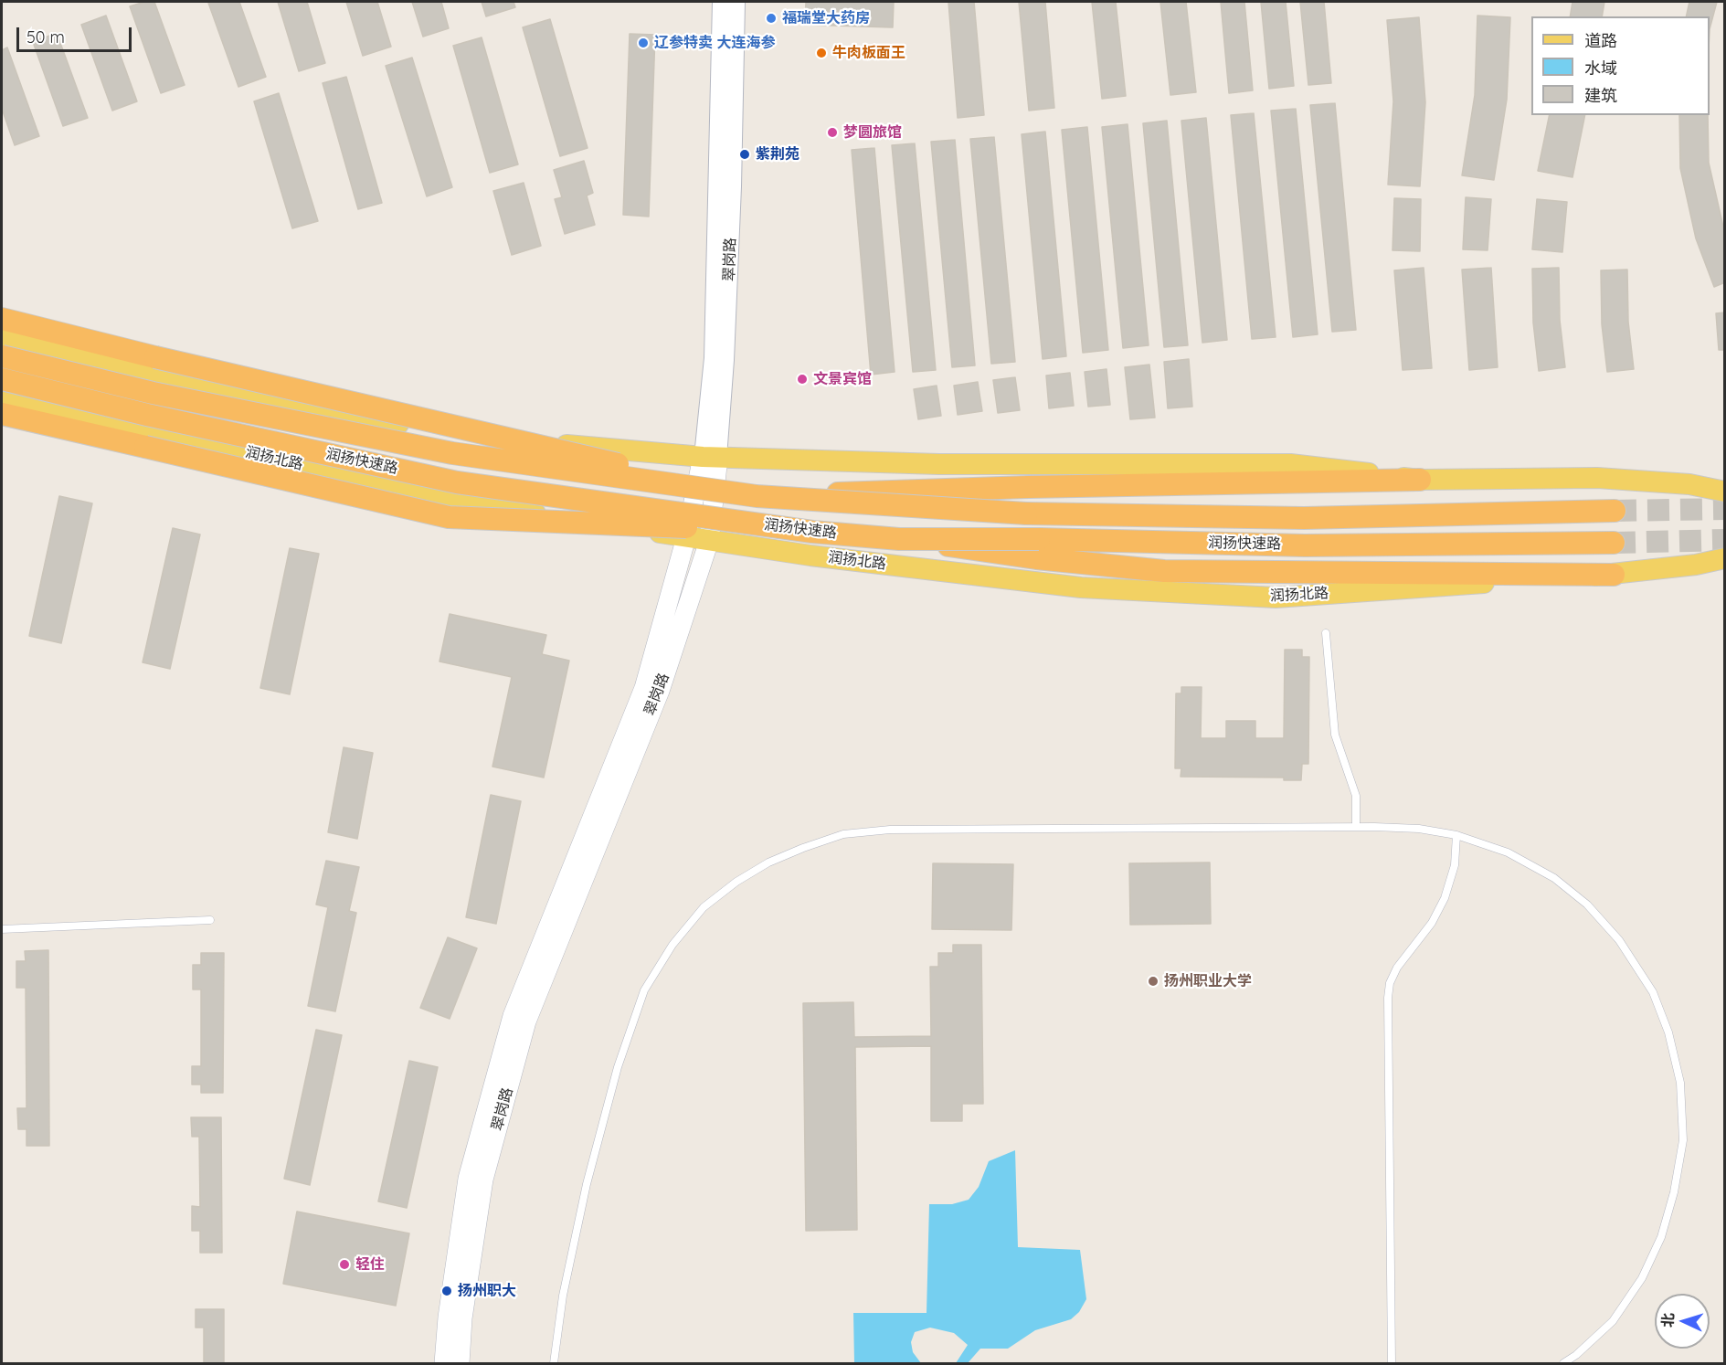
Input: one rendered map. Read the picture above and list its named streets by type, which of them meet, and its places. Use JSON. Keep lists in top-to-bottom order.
{
  "streets": {
    "highway": ["润扬快速路"],
    "main road": ["翠岗路", "润扬北路"]
  },
  "crossings": [
    ["翠岗路", "润扬北路"]
  ],
  "places": [
    "福瑞堂大药房",
    "辽参特卖 大连海参",
    "牛肉板面王",
    "梦圆旅馆",
    "紫荆苑",
    "文景宾馆",
    "扬州职业大学",
    "轻住",
    "扬州职大"
  ],
  "legend": ["道路", "水域", "建筑"],
  "scale_bar": "50 m",
  "north": "left"
}
